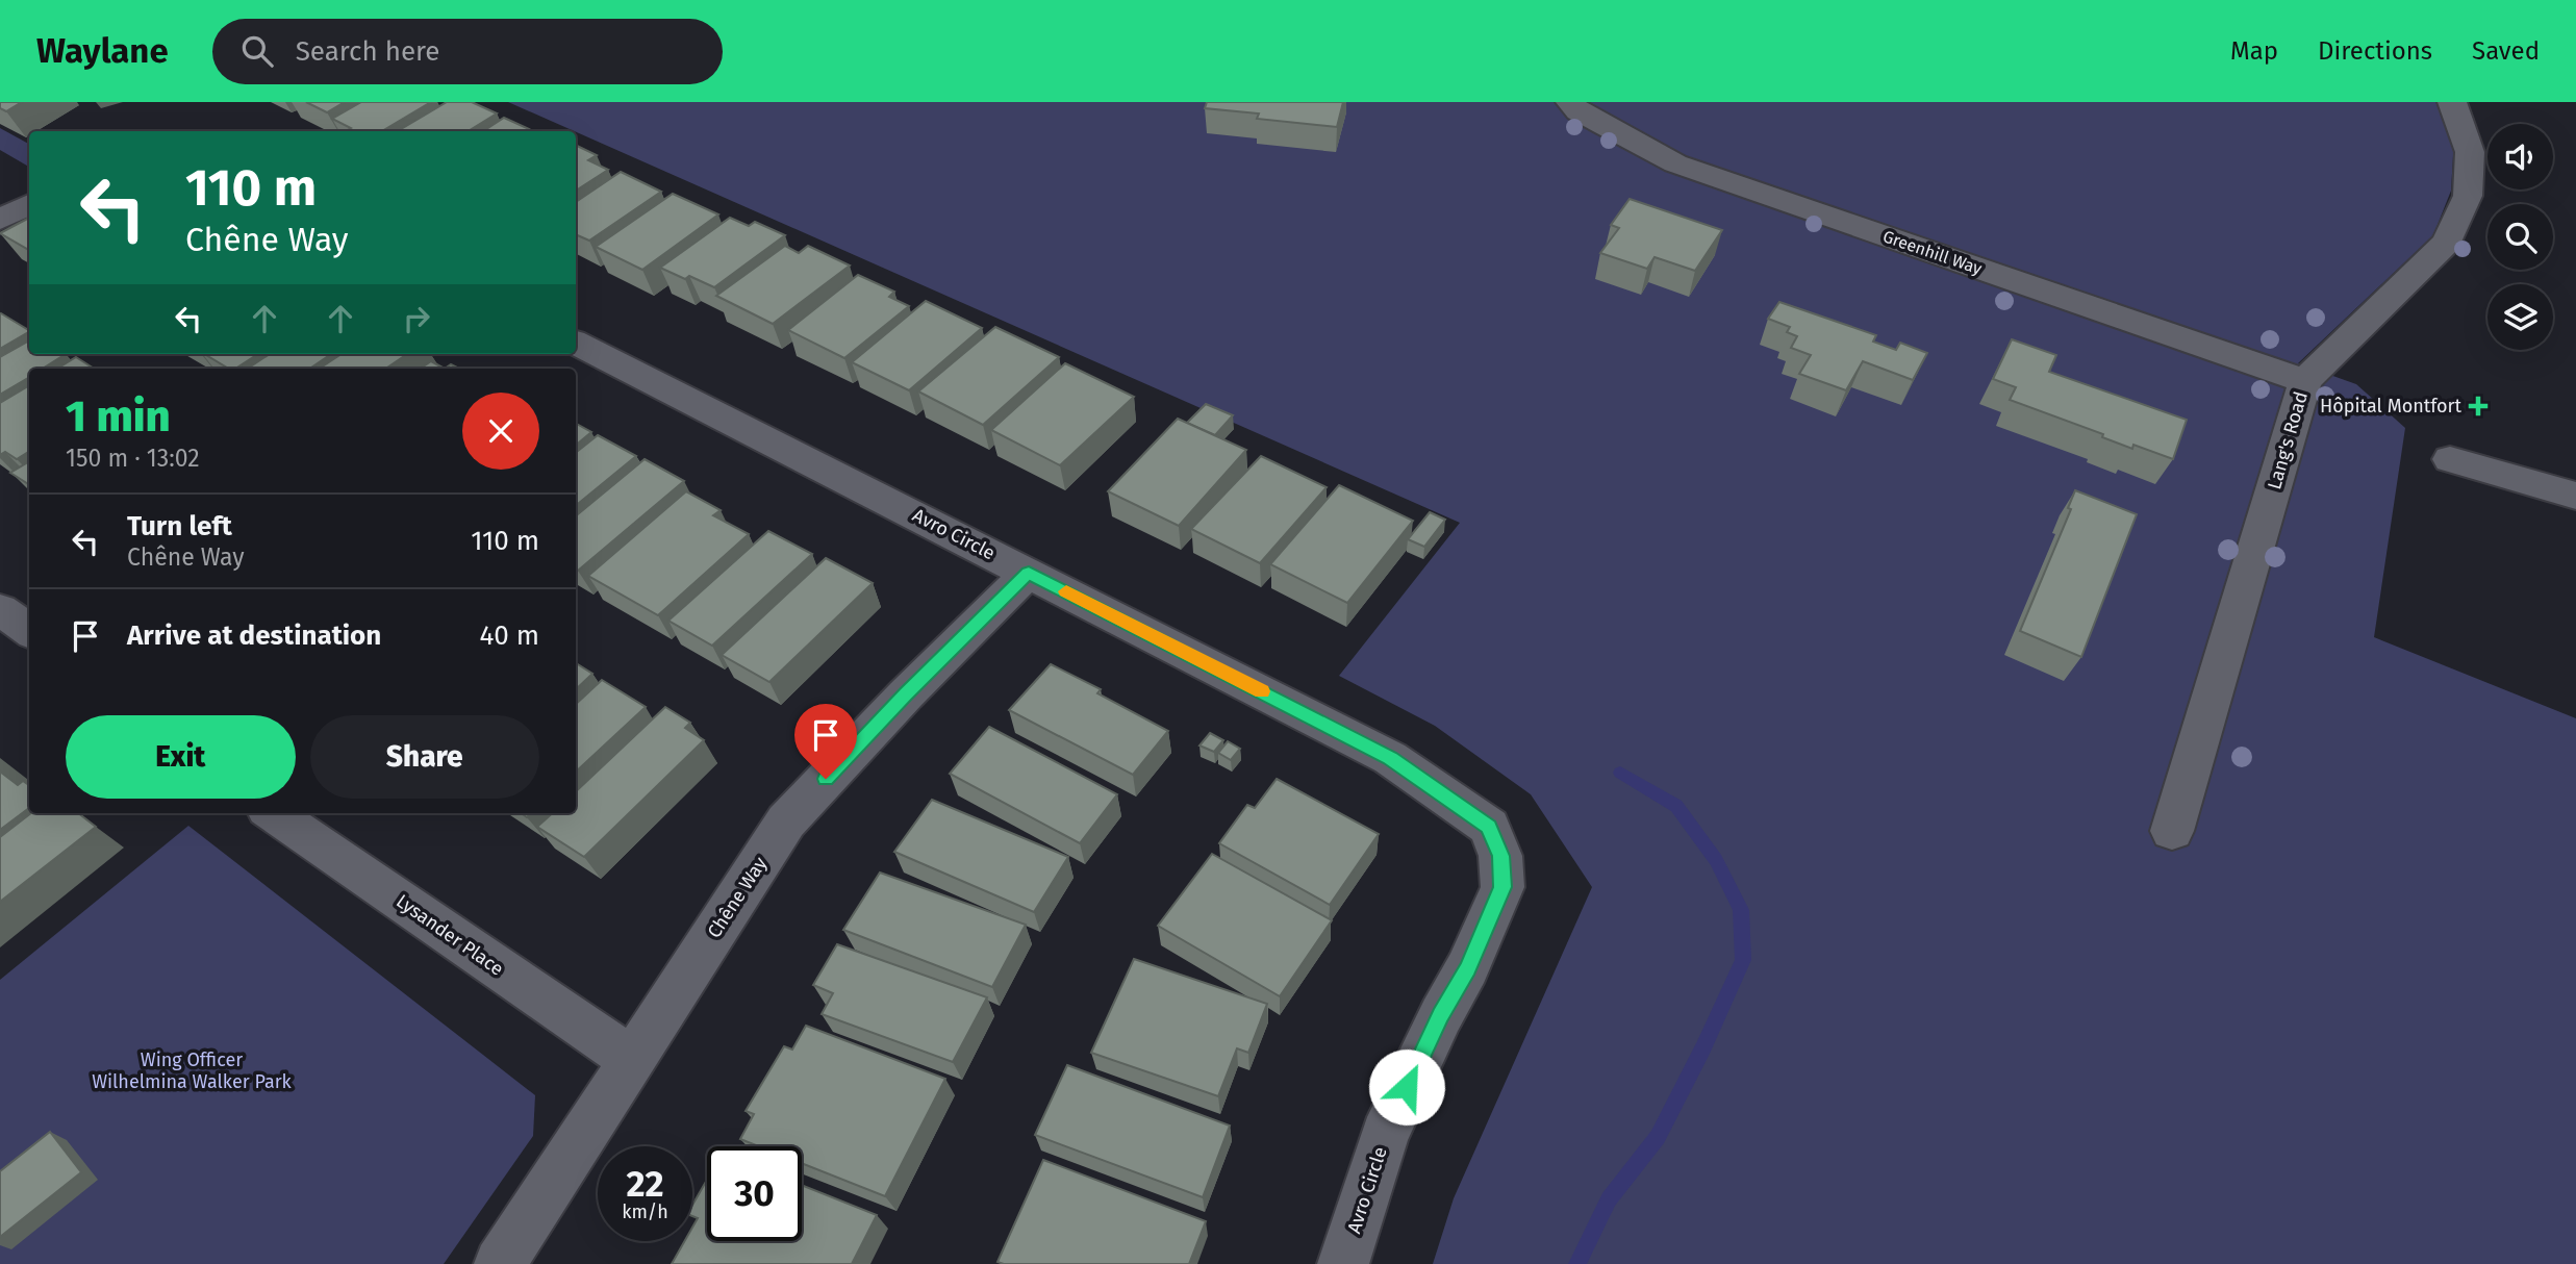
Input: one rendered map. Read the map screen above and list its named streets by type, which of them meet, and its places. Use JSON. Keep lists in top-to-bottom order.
{
  "streets": {
    "street": [
      "Greenhill Way",
      "Lang's Road",
      "Avro Circle",
      "Chêne Way",
      "Lysander Place"
    ]
  },
  "crossings": [
    ["Greenhill Way", "Lang's Road"],
    ["Avro Circle", "Chêne Way"],
    ["Chêne Way", "Lysander Place"]
  ],
  "parks": ["Wing Officer Wilhelmina Walker Park"],
  "places": {
    "health": ["Hôpital Montfort"]
  },
  "page": {
    "header": "Waylane",
    "search": "Search here",
    "nav": ["Map", "Directions", "Saved"],
    "turn": ["110 m", "Chêne Way"],
    "heading": ["1 min", "150 m · 13:02"],
    "list": [
      {
        "name": "Turn left",
        "note": "Chêne Way",
        "value": "110 m"
      },
      {
        "name": "Arrive at destination",
        "value": "40 m"
      }
    ],
    "buttons": ["Exit", "Share"],
    "speed": "22 km/h",
    "limit": "30"
  }
}
